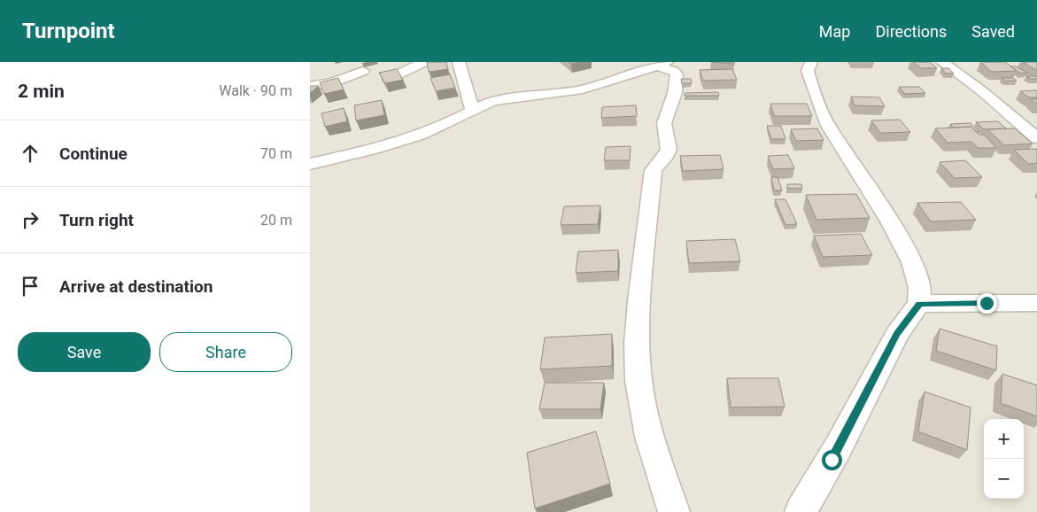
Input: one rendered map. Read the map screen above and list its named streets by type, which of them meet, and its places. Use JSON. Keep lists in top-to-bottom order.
{
  "page": {
    "header": "Turnpoint",
    "nav": ["Map", "Directions", "Saved"],
    "heading": ["2 min", "Walk · 90 m"],
    "list": [
      ["Continue", "70 m"],
      ["Turn right", "20 m"],
      "Arrive at destination"
    ],
    "buttons": ["Save", "Share"],
    "map_buttons": ["+", "−"]
  }
}
